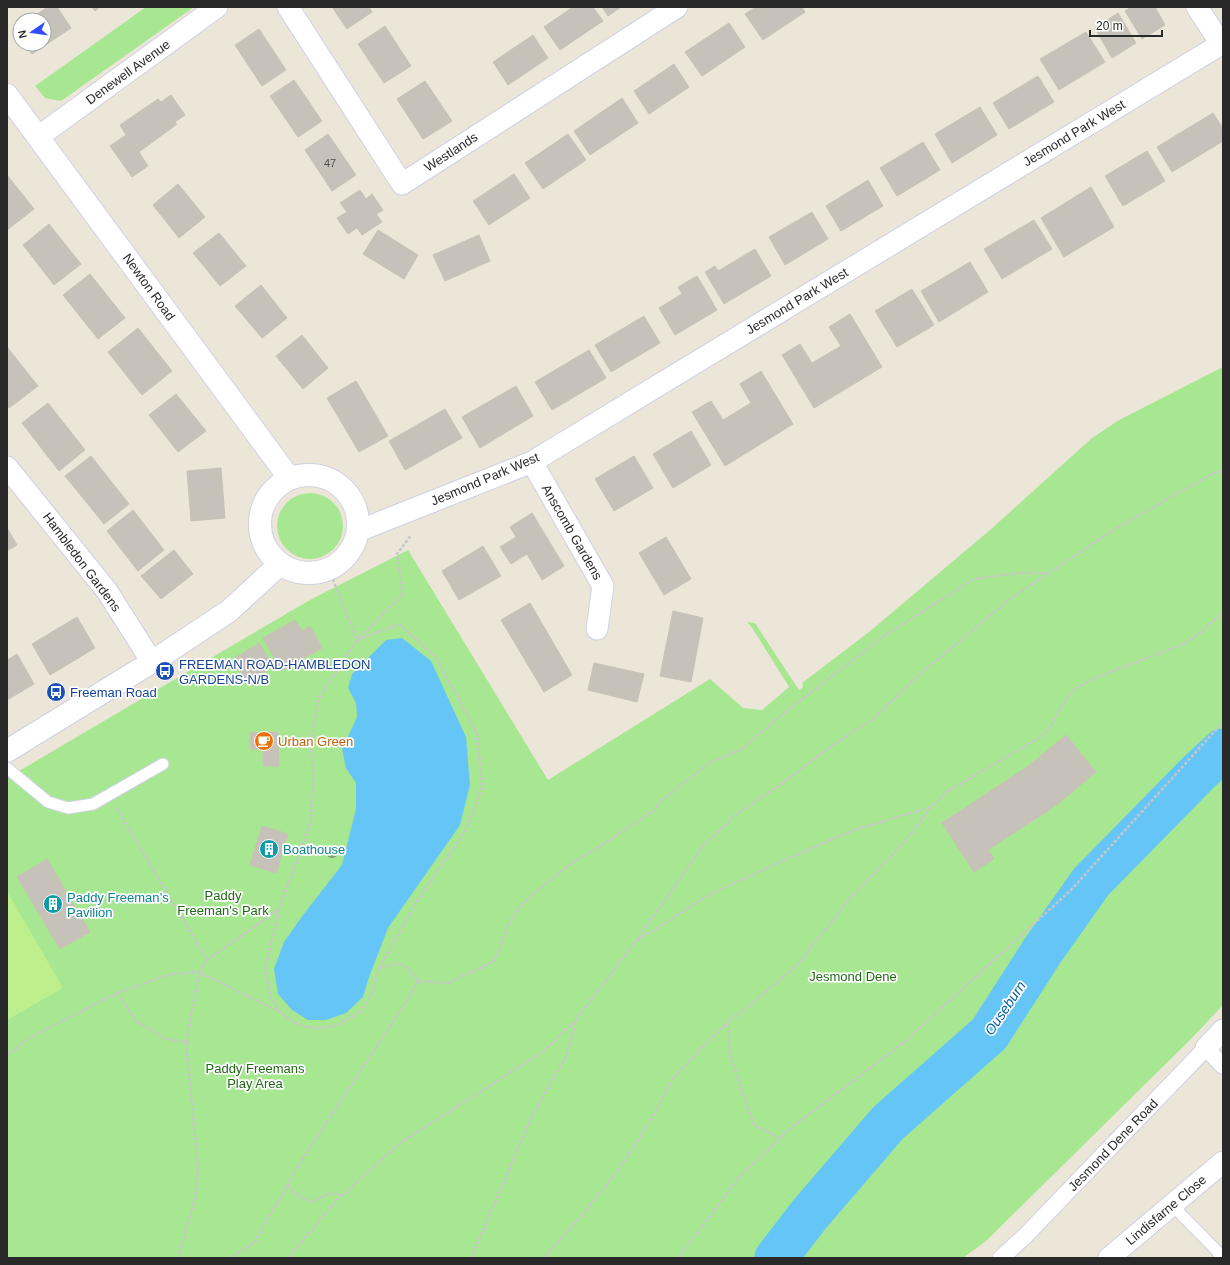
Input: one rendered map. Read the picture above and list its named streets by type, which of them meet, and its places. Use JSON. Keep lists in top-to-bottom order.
{
  "streets": {
    "street": [
      "Denewell Avenue",
      "Jesmond Park West",
      "Westlands",
      "Newton Road",
      "Anscomb Gardens",
      "Hambledon Gardens",
      "Jesmond Dene Road",
      "Lindisfarne Close"
    ]
  },
  "crossings": [
    ["Denewell Avenue", "Newton Road"],
    ["Jesmond Park West", "Newton Road"],
    ["Jesmond Park West", "Anscomb Gardens"]
  ],
  "water": ["Ouseburn"],
  "parks": ["Paddy Freeman's Park", "Jesmond Dene", "Paddy Freemans Play Area"],
  "places": {
    "bus stop": ["FREEMAN ROAD-HAMBLEDON GARDENS-N/B", "Freeman Road"],
    "cafe": ["Urban Green"],
    "building": ["Boathouse", "Paddy Freeman’s Pavilion"]
  },
  "house_numbers": ["47"],
  "scale_bar": "20 m",
  "north": "left"
}
